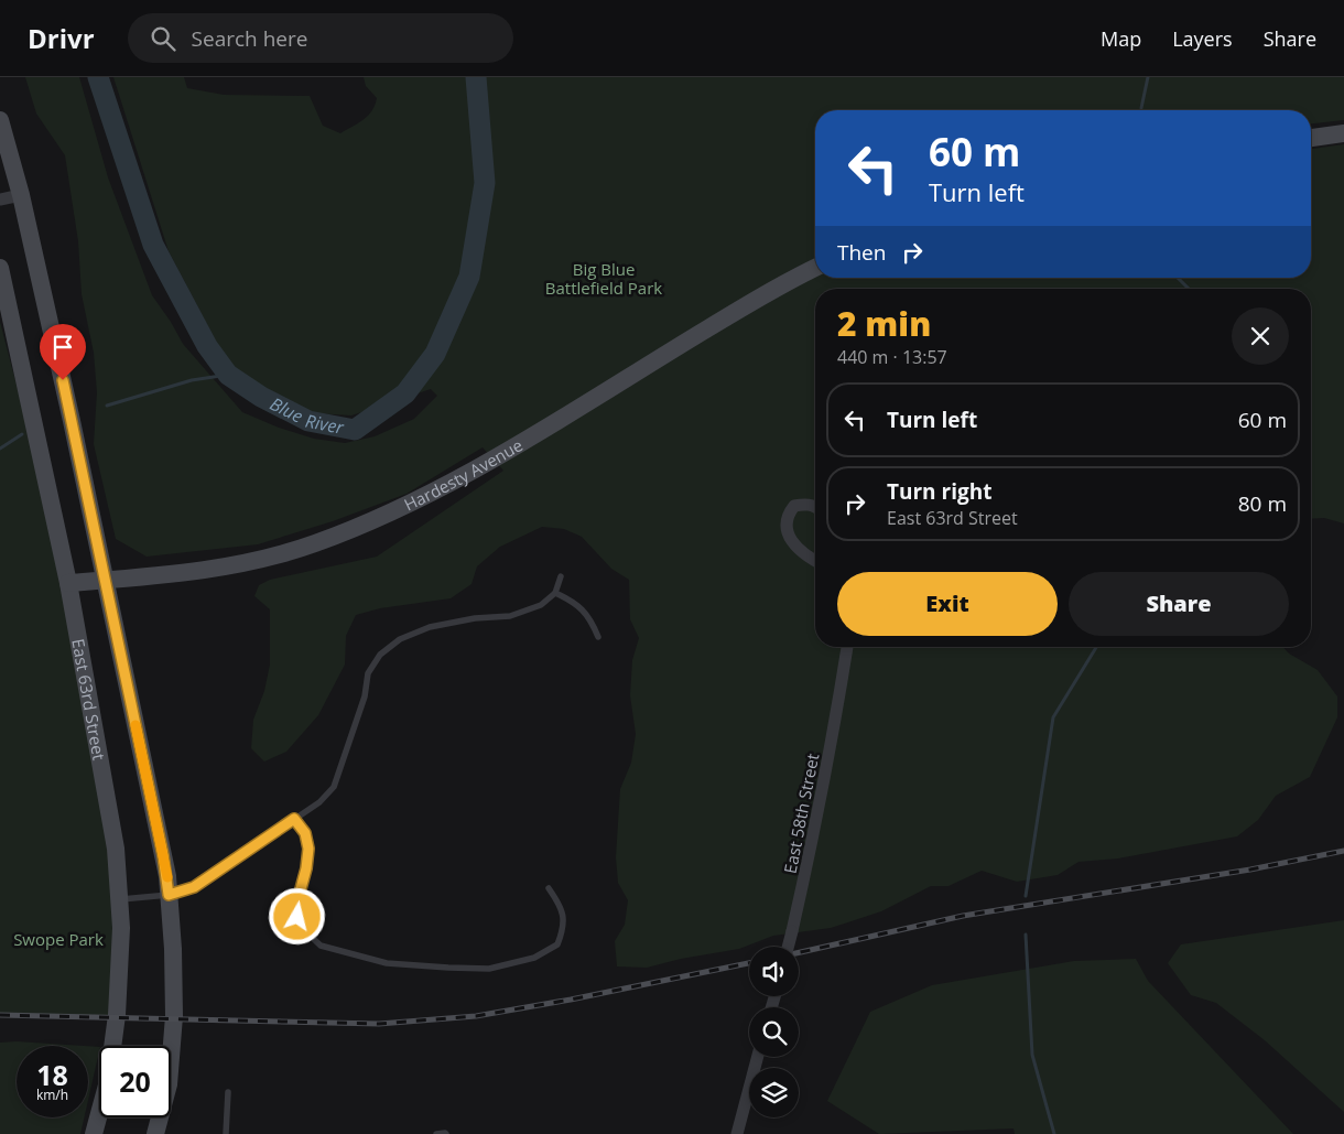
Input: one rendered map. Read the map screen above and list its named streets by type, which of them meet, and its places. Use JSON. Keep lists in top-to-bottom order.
{
  "streets": {
    "main road": ["Hardesty Avenue", "East 63rd Street"],
    "street": ["East 58th Street"]
  },
  "crossings": [
    ["Hardesty Avenue", "East 63rd Street"]
  ],
  "water": ["Blue River"],
  "parks": ["Big Blue Battlefield Park", "Swope Park"],
  "page": {
    "header": "Drivr",
    "search": "Search here",
    "nav": ["Map", "Layers", "Share"],
    "turn": ["60 m", "Turn left"],
    "then": "Then",
    "heading": ["2 min", "440 m · 13:57"],
    "list": [
      {
        "name": "Turn left",
        "value": "60 m"
      },
      {
        "name": "Turn right",
        "note": "East 63rd Street",
        "value": "80 m"
      }
    ],
    "buttons": ["Exit", "Share"],
    "speed": "18 km/h",
    "limit": "20"
  }
}
